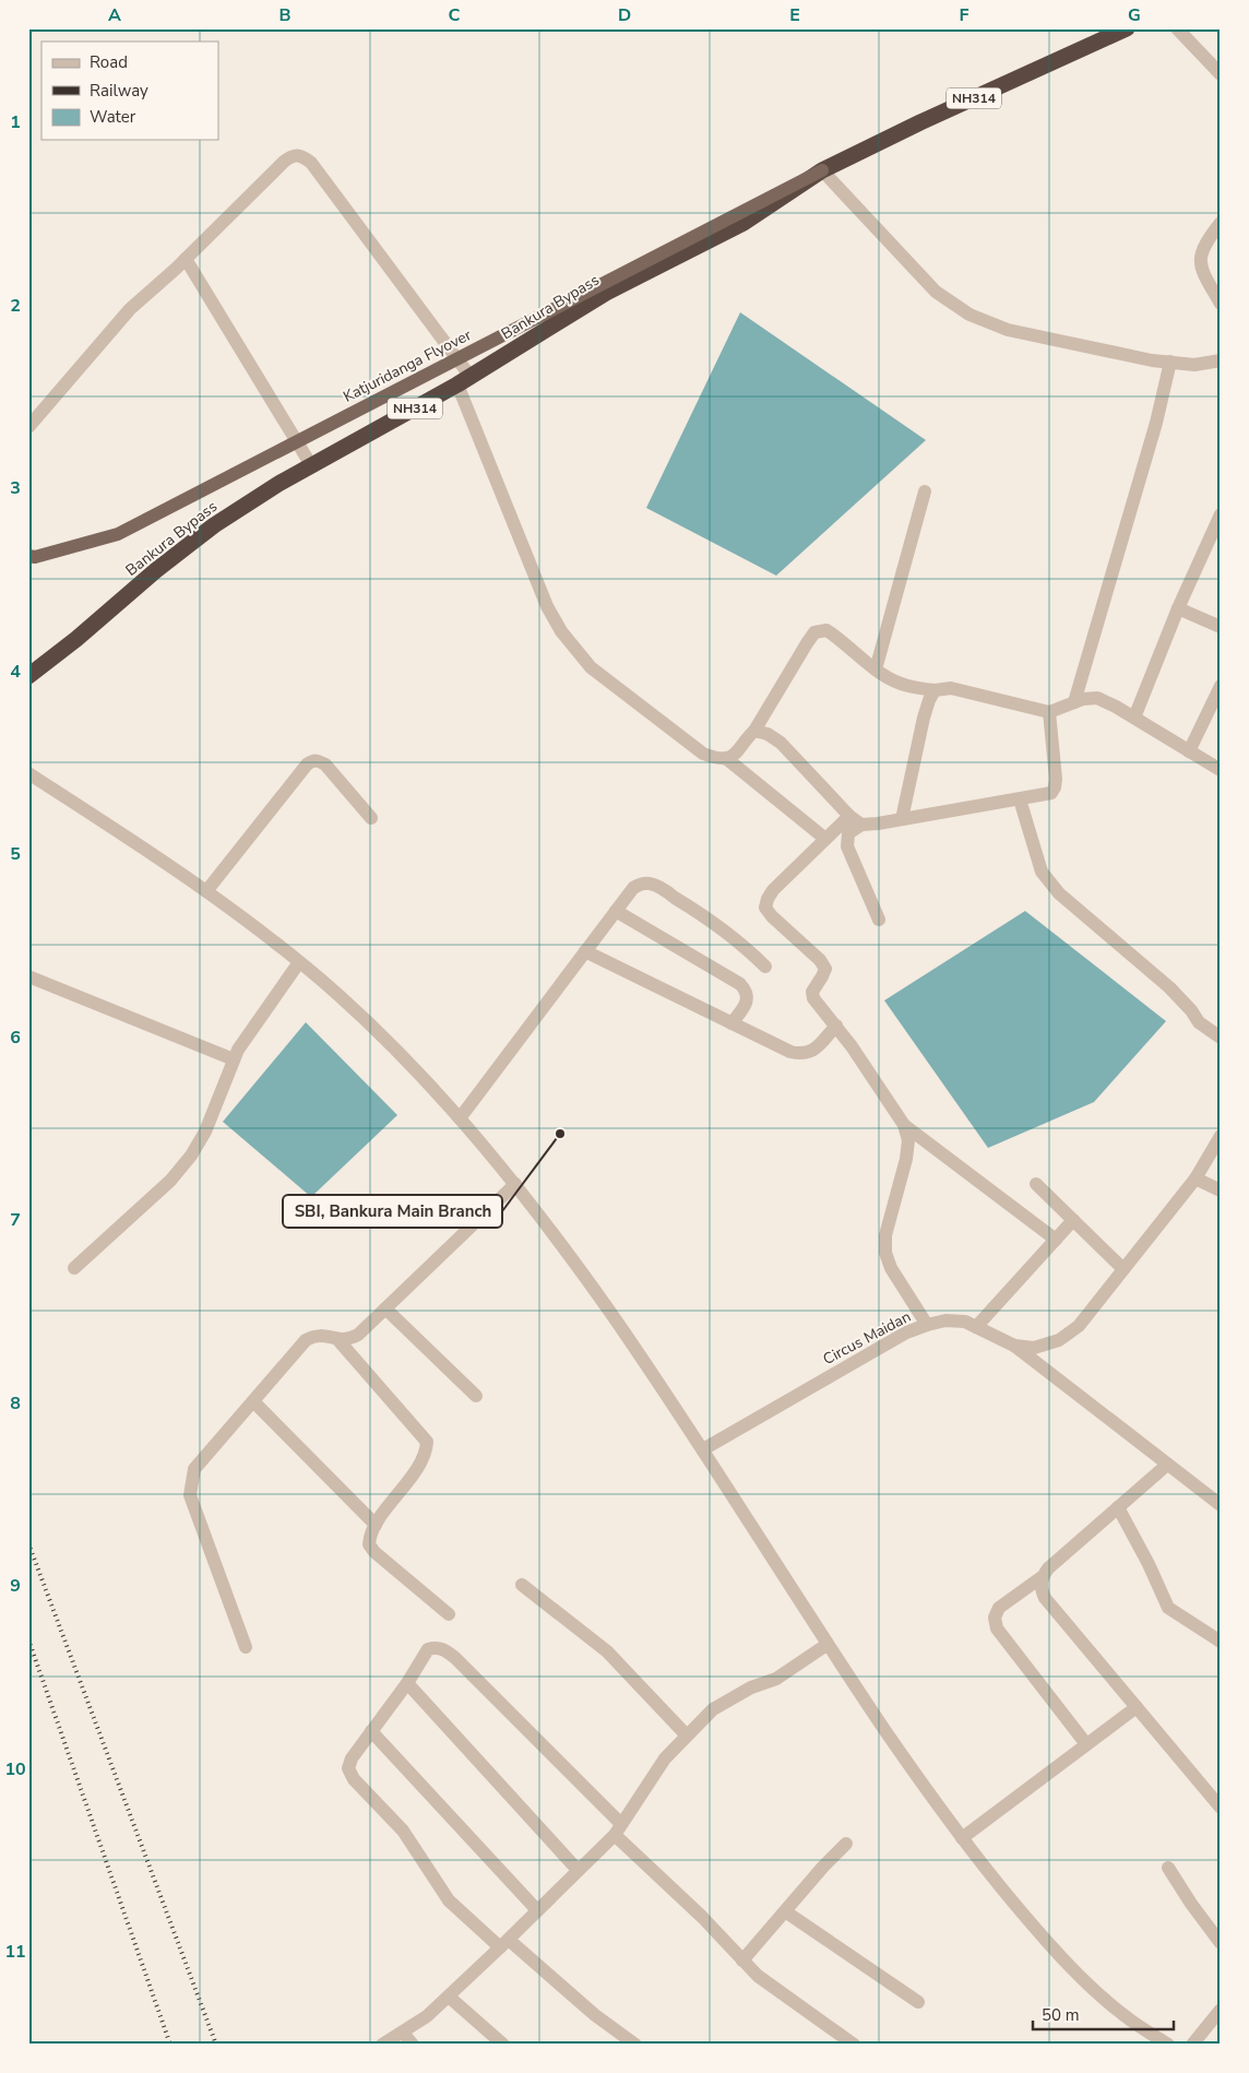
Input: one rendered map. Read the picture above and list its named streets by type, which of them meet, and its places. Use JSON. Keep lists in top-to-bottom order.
{
  "streets": {
    "highway": ["NH314", "Bankura Bypass"],
    "main road": ["Katjuridanga Flyover"],
    "street": ["Circus Maidan"]
  },
  "crossings": [
    ["Bankura Bypass", "Katjuridanga Flyover"]
  ],
  "places": ["SBI, Bankura Main Branch"],
  "legend": ["Road", "Railway", "Water"],
  "scale_bar": "50 m",
  "grid": {
    "columns": [
      "A",
      "B",
      "C",
      "D",
      "E",
      "F",
      "G"
    ],
    "rows": [
      "1",
      "2",
      "3",
      "4",
      "5",
      "6",
      "7",
      "8",
      "9",
      "10",
      "11"
    ]
  }
}
